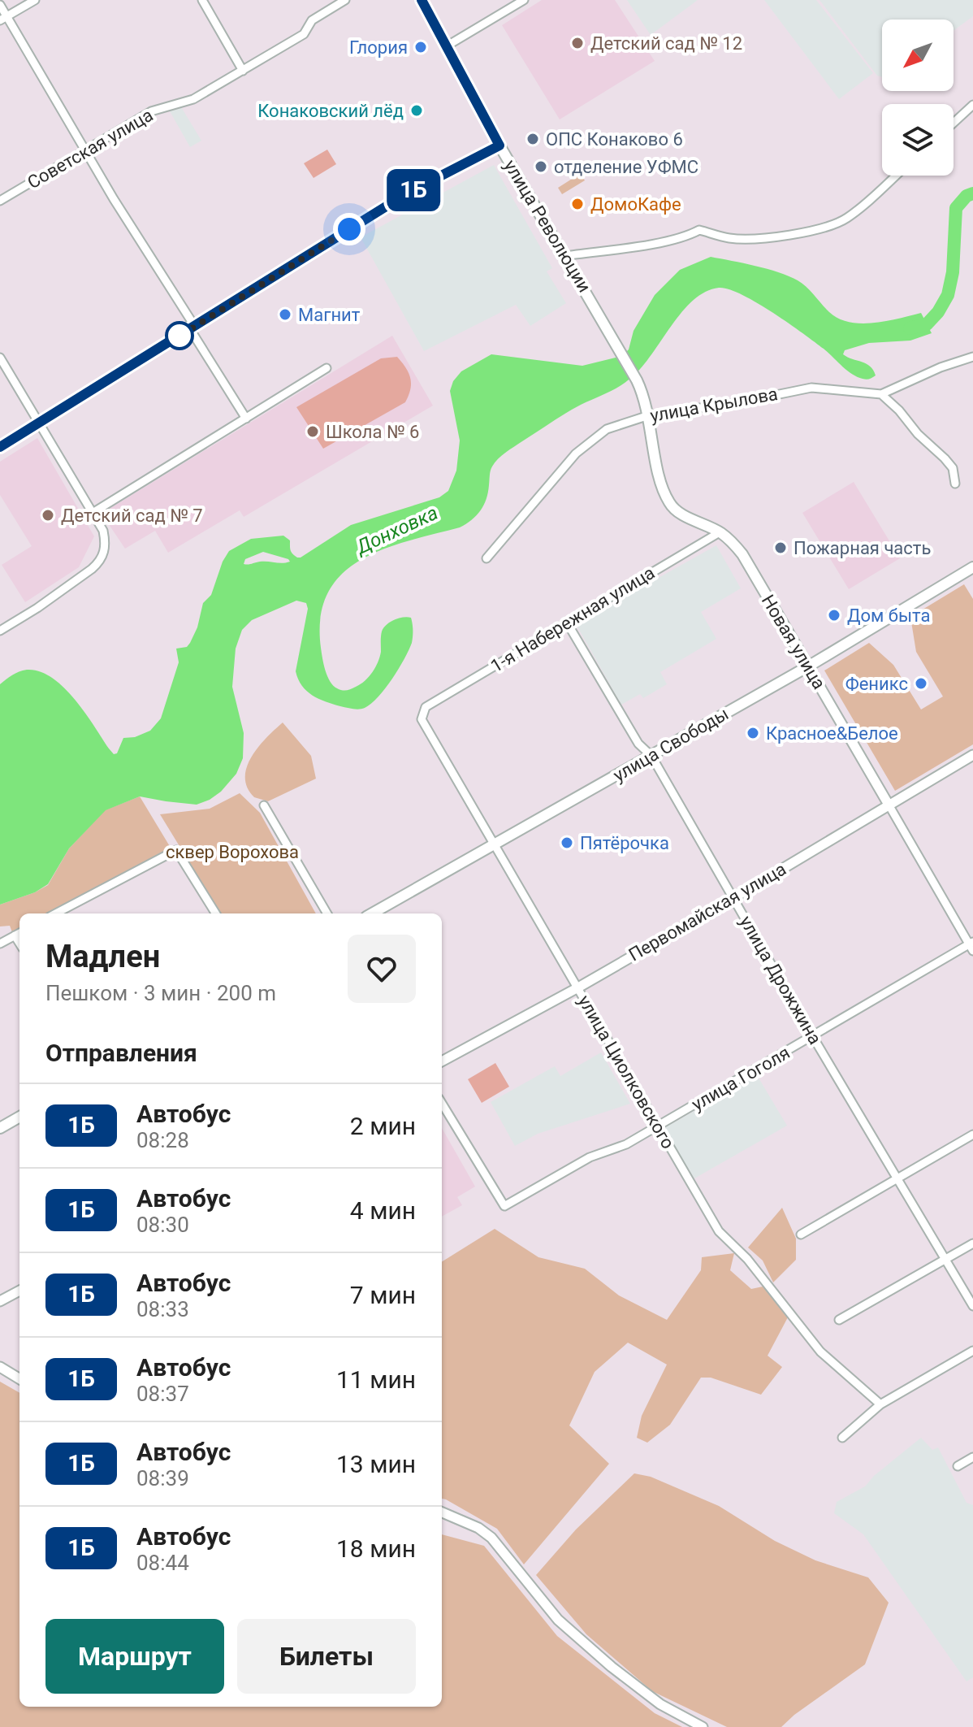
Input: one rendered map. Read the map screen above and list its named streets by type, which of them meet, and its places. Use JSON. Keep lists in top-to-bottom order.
{
  "streets": {
    "main road": ["улица Революции", "Новая улица", "улица Свободы"],
    "street": [
      "Советская улица",
      "улица Крылова",
      "1-я Набережная улица",
      "Первомайская улица",
      "улица Дрожжина",
      "улица Циолковского",
      "улица Гоголя"
    ]
  },
  "crossings": [
    ["улица Революции", "Новая улица"],
    ["улица Крылова", "Новая улица"],
    ["1-я Набережная улица", "Новая улица"],
    ["1-я Набережная улица", "улица Дрожжина"],
    ["1-я Набережная улица", "улица Циолковского"],
    ["Новая улица", "улица Свободы"],
    ["Новая улица", "Первомайская улица"],
    ["Новая улица", "улица Гоголя"],
    ["улица Свободы", "улица Дрожжина"],
    ["улица Свободы", "улица Циолковского"],
    ["Первомайская улица", "улица Дрожжина"],
    ["Первомайская улица", "улица Циолковского"],
    ["улица Дрожжина", "улица Гоголя"],
    ["улица Циолковского", "улица Гоголя"]
  ],
  "water": ["Донховка"],
  "parks": ["сквер Ворохова"],
  "places": [
    "Детский сад № 12",
    "Глория",
    "Конаковский лёд",
    "ОПС Конаково 6",
    "отделение УФМС",
    "ДомоКафе",
    "Магнит",
    "Школа № 6",
    "Детский сад № 7",
    "Пожарная часть",
    "Дом быта",
    "Феникс",
    "Красное&Белое",
    "Пятёрочка"
  ],
  "lines": ["bus line 1Б"],
  "north": "bottom left",
  "page": {
    "on_map": "1Б",
    "heading": [
      ["Мадлен", "Пешком · 3 мин · 200 m"],
      "Отправления"
    ],
    "list": [
      {
        "mark": "1Б",
        "name": "Автобус",
        "note": "08:28",
        "value": "2 мин"
      },
      {
        "mark": "1Б",
        "name": "Автобус",
        "note": "08:30",
        "value": "4 мин"
      },
      {
        "mark": "1Б",
        "name": "Автобус",
        "note": "08:33",
        "value": "7 мин"
      },
      {
        "mark": "1Б",
        "name": "Автобус",
        "note": "08:37",
        "value": "11 мин"
      },
      {
        "mark": "1Б",
        "name": "Автобус",
        "note": "08:39",
        "value": "13 мин"
      },
      {
        "mark": "1Б",
        "name": "Автобус",
        "note": "08:44",
        "value": "18 мин"
      }
    ],
    "buttons": ["Маршрут", "Билеты"]
  }
}
